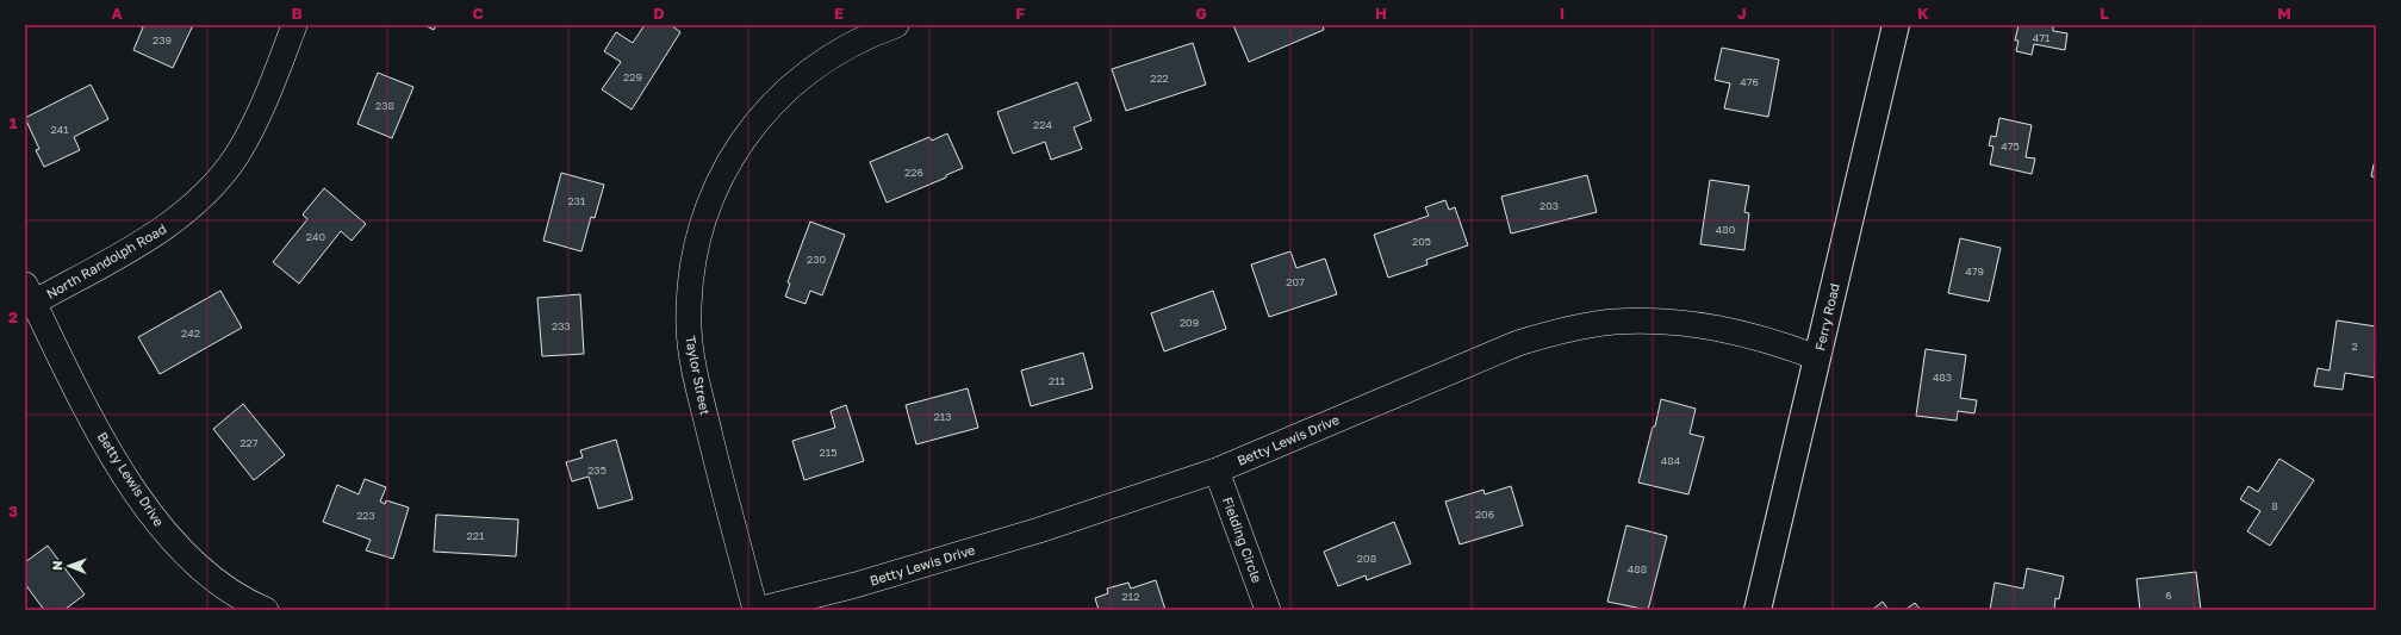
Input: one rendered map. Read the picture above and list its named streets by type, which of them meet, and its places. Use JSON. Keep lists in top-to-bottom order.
{
  "streets": {
    "main road": ["Ferry Road"],
    "street": [
      "North Randolph Road",
      "Taylor Street",
      "Betty Lewis Drive",
      "Fielding Circle"
    ]
  },
  "crossings": [
    ["North Randolph Road", "Betty Lewis Drive"],
    ["Ferry Road", "Betty Lewis Drive"],
    ["Taylor Street", "Betty Lewis Drive"],
    ["Betty Lewis Drive", "Fielding Circle"]
  ],
  "house_numbers": [
    "471",
    "239",
    "229",
    "222",
    "476",
    "238",
    "224",
    "241",
    "475",
    "226",
    "231",
    "203",
    "480",
    "240",
    "205",
    "230",
    "479",
    "207",
    "209",
    "233",
    "242",
    "2",
    "483",
    "211",
    "213",
    "227",
    "215",
    "484",
    "235",
    "8",
    "206",
    "223",
    "221",
    "208",
    "488",
    "6",
    "212"
  ],
  "north": "left",
  "grid": {
    "columns": [
      "A",
      "B",
      "C",
      "D",
      "E",
      "F",
      "G",
      "H",
      "I",
      "J",
      "K",
      "L",
      "M"
    ],
    "rows": ["1", "2", "3"]
  }
}
